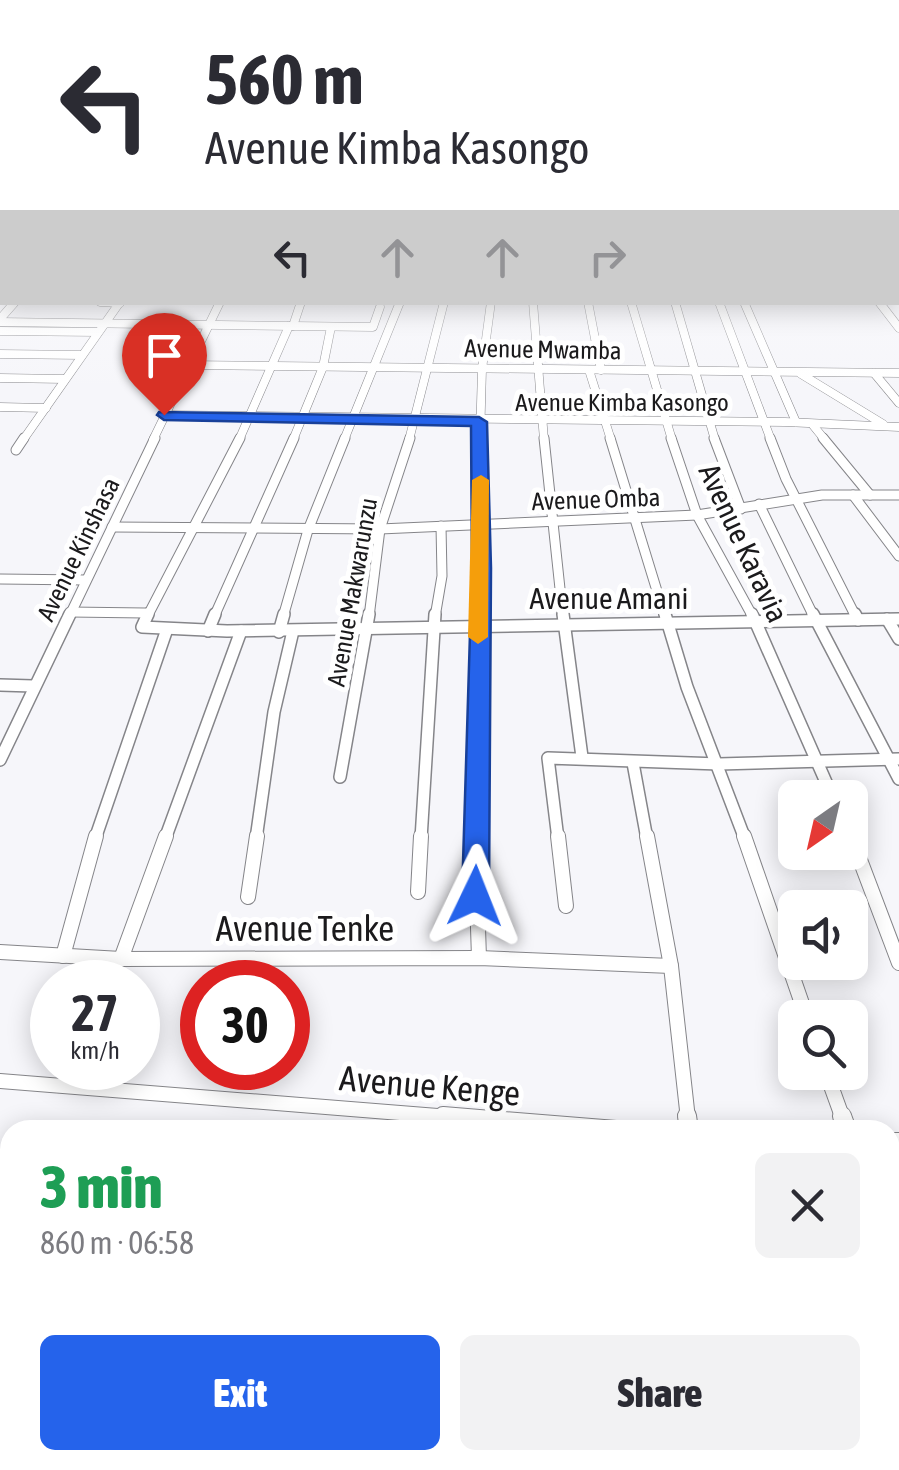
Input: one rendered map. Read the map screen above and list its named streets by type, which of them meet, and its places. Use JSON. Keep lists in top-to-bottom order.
{
  "streets": {
    "street": [
      "Avenue Mwamba",
      "Avenue Kimba Kasongo",
      "Avenue Omba",
      "Avenue Karavia",
      "Avenue Kinshasa",
      "Avenue Makwarunzu",
      "Avenue Amani",
      "Avenue Tenke",
      "Avenue Kenge"
    ]
  },
  "crossings": [
    ["Avenue Mwamba", "Avenue Karavia"],
    ["Avenue Mwamba", "Avenue Kinshasa"],
    ["Avenue Mwamba", "Avenue Makwarunzu"],
    ["Avenue Kimba Kasongo", "Avenue Karavia"],
    ["Avenue Kimba Kasongo", "Avenue Kinshasa"],
    ["Avenue Kimba Kasongo", "Avenue Makwarunzu"],
    ["Avenue Omba", "Avenue Karavia"],
    ["Avenue Omba", "Avenue Kinshasa"],
    ["Avenue Omba", "Avenue Makwarunzu"],
    ["Avenue Karavia", "Avenue Amani"],
    ["Avenue Kinshasa", "Avenue Amani"],
    ["Avenue Makwarunzu", "Avenue Amani"]
  ],
  "north": "bottom left",
  "page": {
    "turn": ["560 m", "Avenue Kimba Kasongo"],
    "speed": "27 km/h",
    "limit": "30",
    "heading": ["3 min", "860 m · 06:58"],
    "buttons": ["Exit", "Share"]
  }
}
